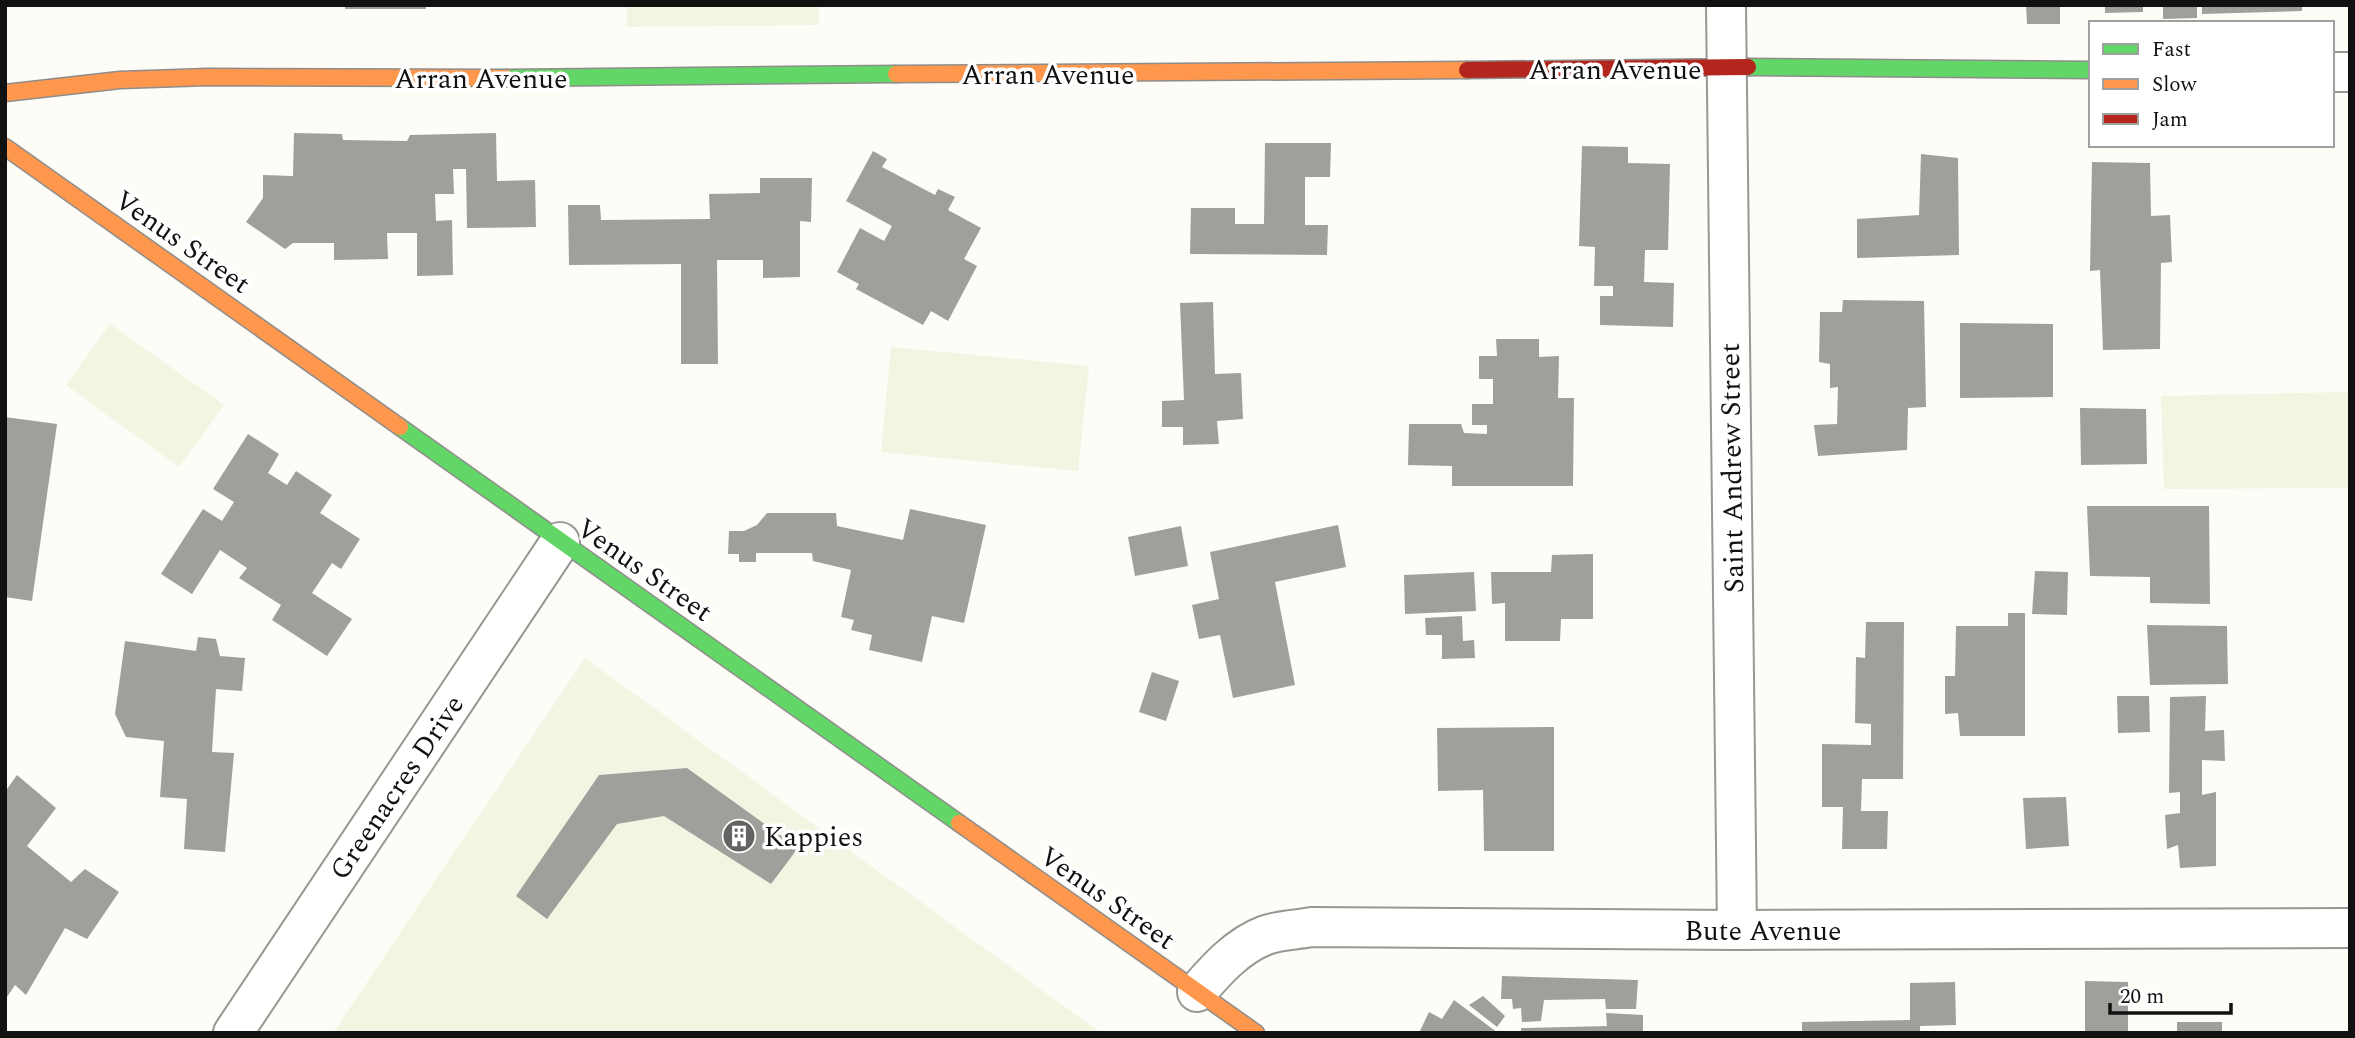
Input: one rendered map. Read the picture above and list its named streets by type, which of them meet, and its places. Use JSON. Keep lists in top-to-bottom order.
{
  "streets": {
    "street": [
      "Arran Avenue",
      "Venus Street",
      "Saint Andrew Street",
      "Greenacres Drive",
      "Bute Avenue"
    ]
  },
  "crossings": [
    ["Arran Avenue", "Saint Andrew Street"],
    ["Venus Street", "Greenacres Drive"],
    ["Venus Street", "Bute Avenue"],
    ["Saint Andrew Street", "Bute Avenue"]
  ],
  "places": {
    "building": ["Kappies"]
  },
  "legend": ["Fast", "Slow", "Jam"],
  "scale_bar": "20 m"
}
